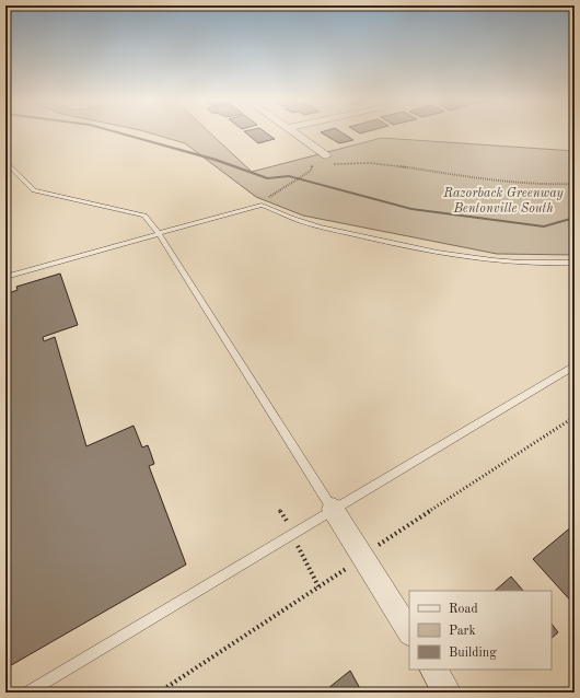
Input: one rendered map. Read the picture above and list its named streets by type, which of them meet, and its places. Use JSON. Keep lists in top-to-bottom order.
{
  "parks": ["Razorback Greenway Bentonville South"],
  "legend": ["Road", "Park", "Building"]
}
